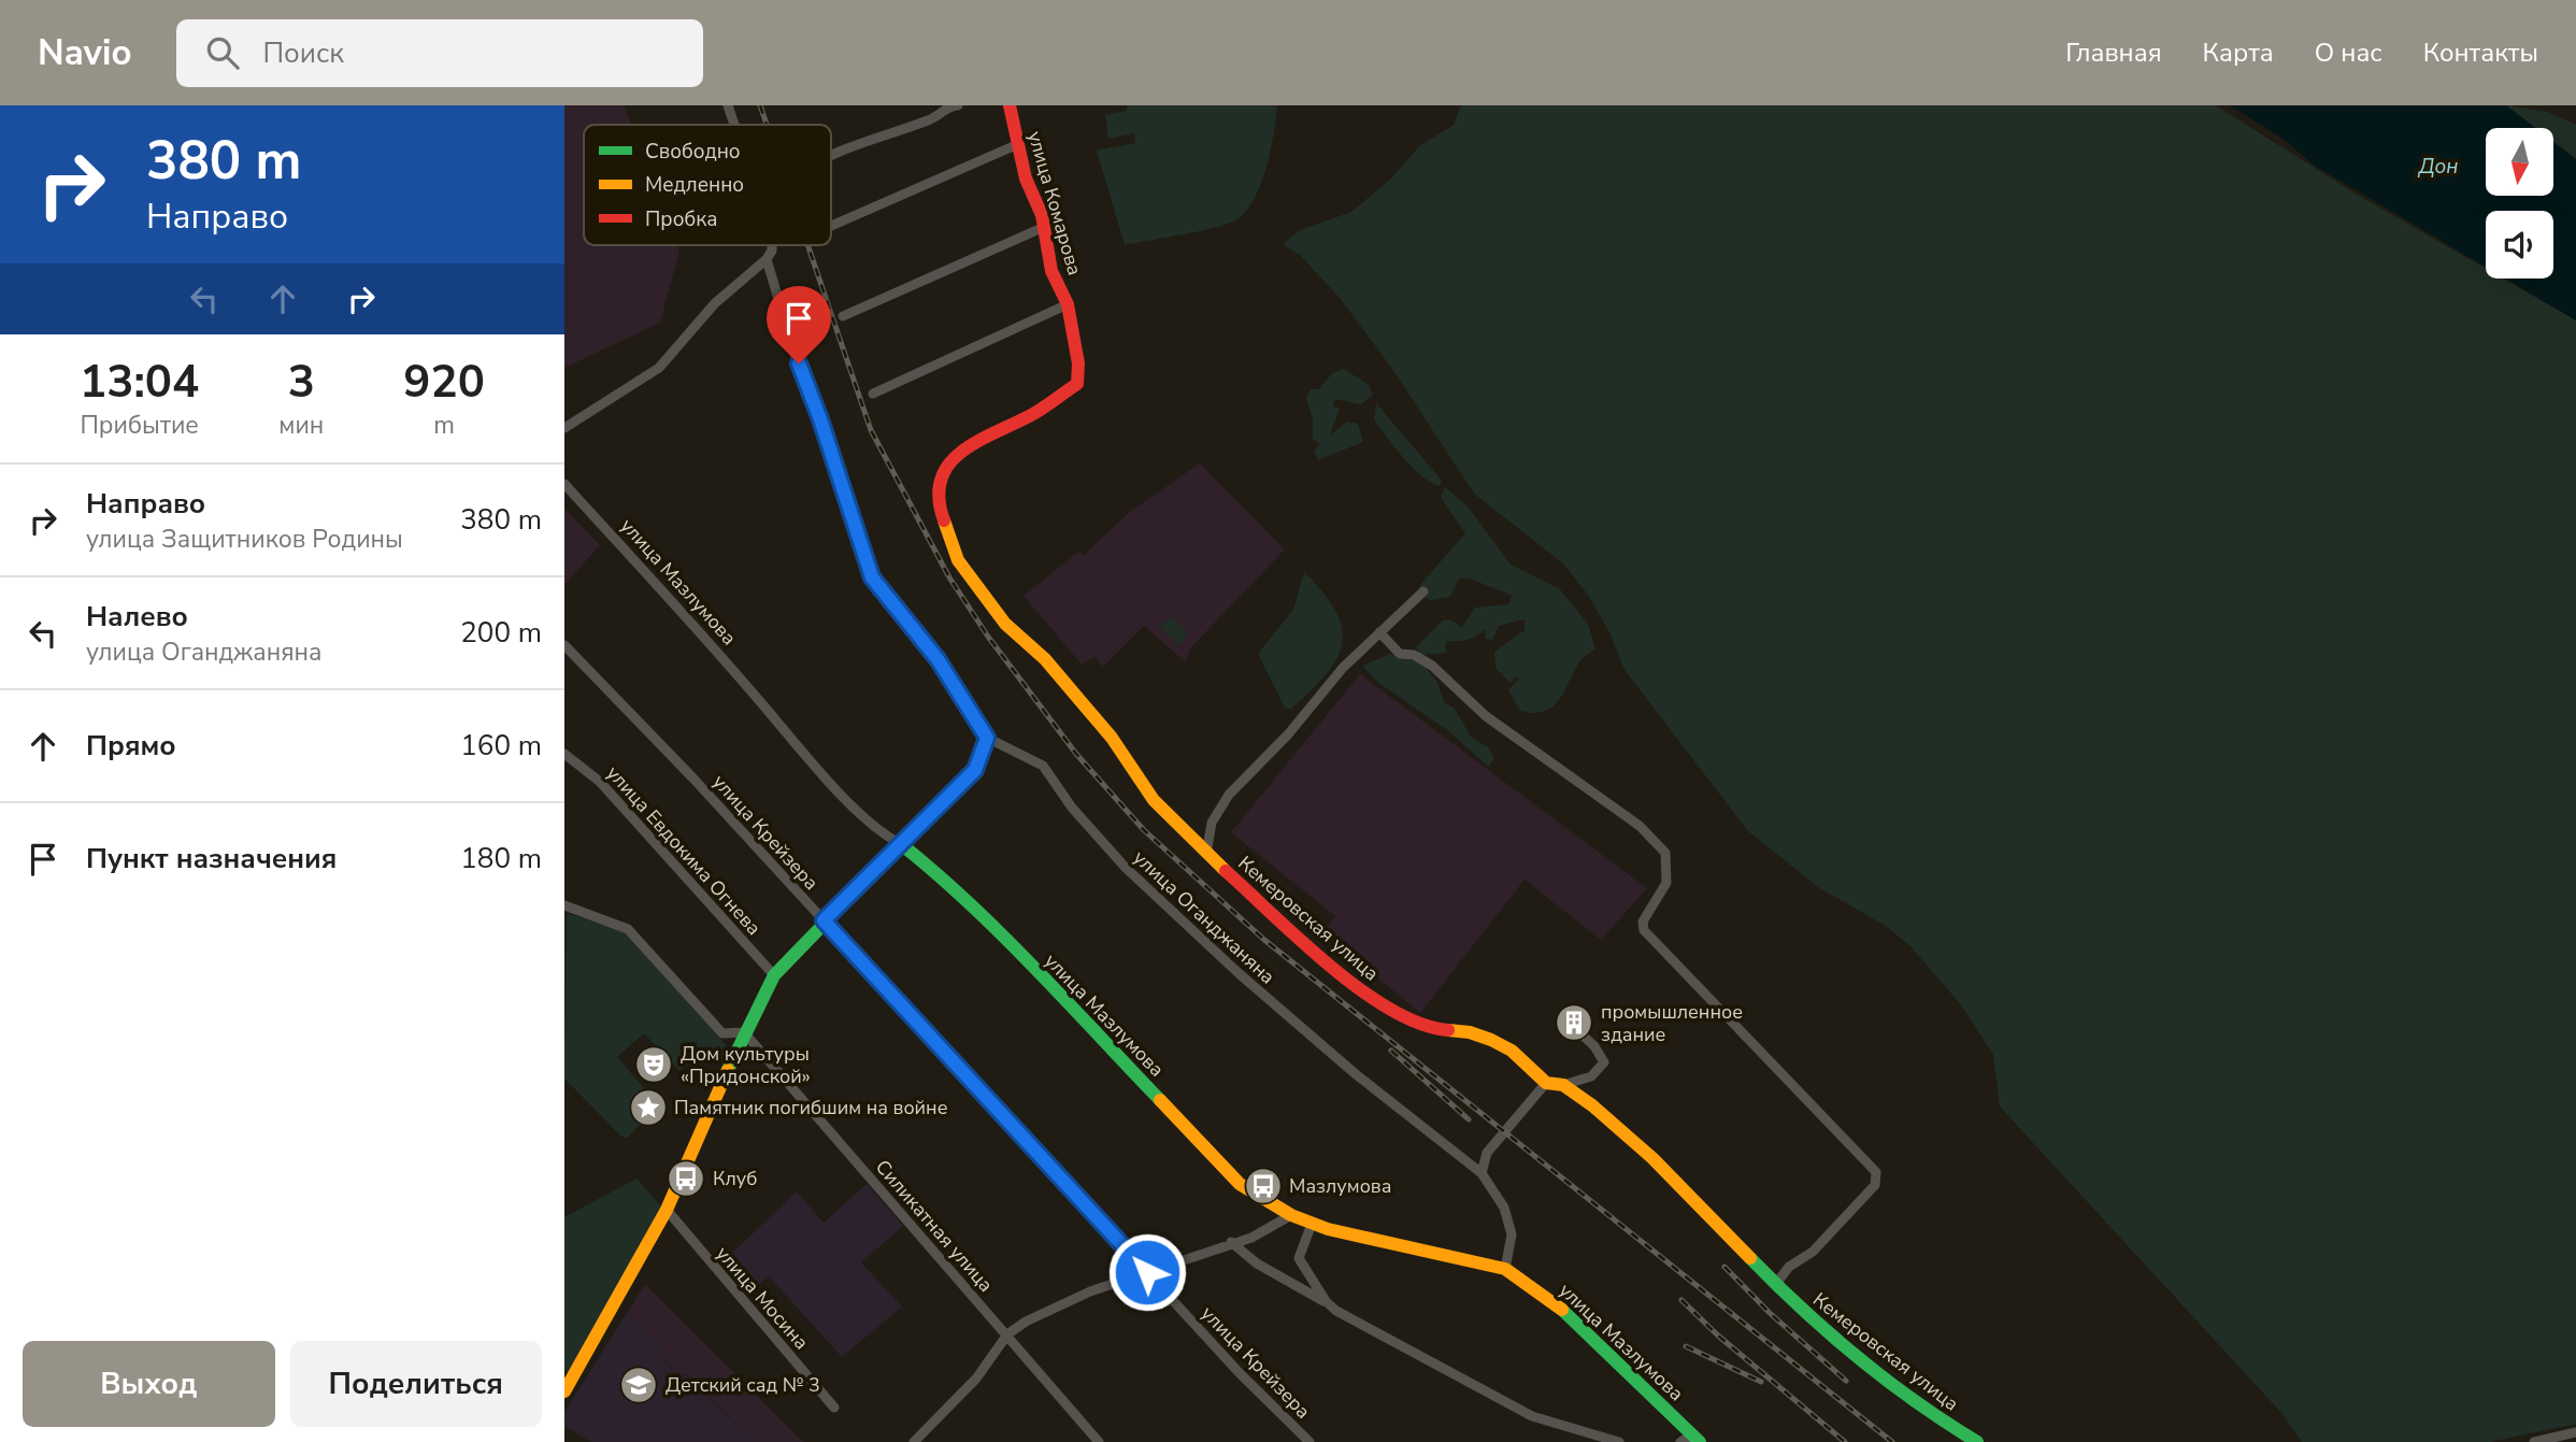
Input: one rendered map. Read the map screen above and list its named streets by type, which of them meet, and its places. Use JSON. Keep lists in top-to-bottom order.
{
  "streets": {
    "street": [
      "улица Комарова",
      "улица Мазлумова",
      "улица Крейзера",
      "улица Евдокима Огнева",
      "улица Оганджаняна",
      "Кемеровская улица",
      "Силикатная улица",
      "улица Мосина"
    ]
  },
  "crossings": [
    ["улица Комарова", "Кемеровская улица"],
    ["улица Мазлумова", "улица Оганджаняна"]
  ],
  "water": ["Дон"],
  "places": {
    "building": ["промышленное здание"],
    "theatre": ["Дом культуры «Придонской»"],
    "place": ["Памятник погибшим на войне"],
    "bus stop": ["Клуб", "Мазлумова"],
    "school or university": ["Детский сад № 3"]
  },
  "legend": ["Свободно", "Медленно", "Пробка"],
  "north": "bottom",
  "page": {
    "header": "Navio",
    "search": "Поиск",
    "nav": [
      "Главная",
      "Карта",
      "О нас",
      "Контакты"
    ],
    "turn": ["380 m", "Направо"],
    "eta": [
      "13:04",
      "Прибытие",
      "3",
      "мин",
      "920",
      "m"
    ],
    "list": [
      {
        "name": "Направо",
        "note": "улица Защитников Родины",
        "value": "380 m"
      },
      {
        "name": "Налево",
        "note": "улица Оганджаняна",
        "value": "200 m"
      },
      {
        "name": "Прямо",
        "value": "160 m"
      },
      {
        "name": "Пункт назначения",
        "value": "180 m"
      }
    ],
    "buttons": ["Выход", "Поделиться"]
  }
}
